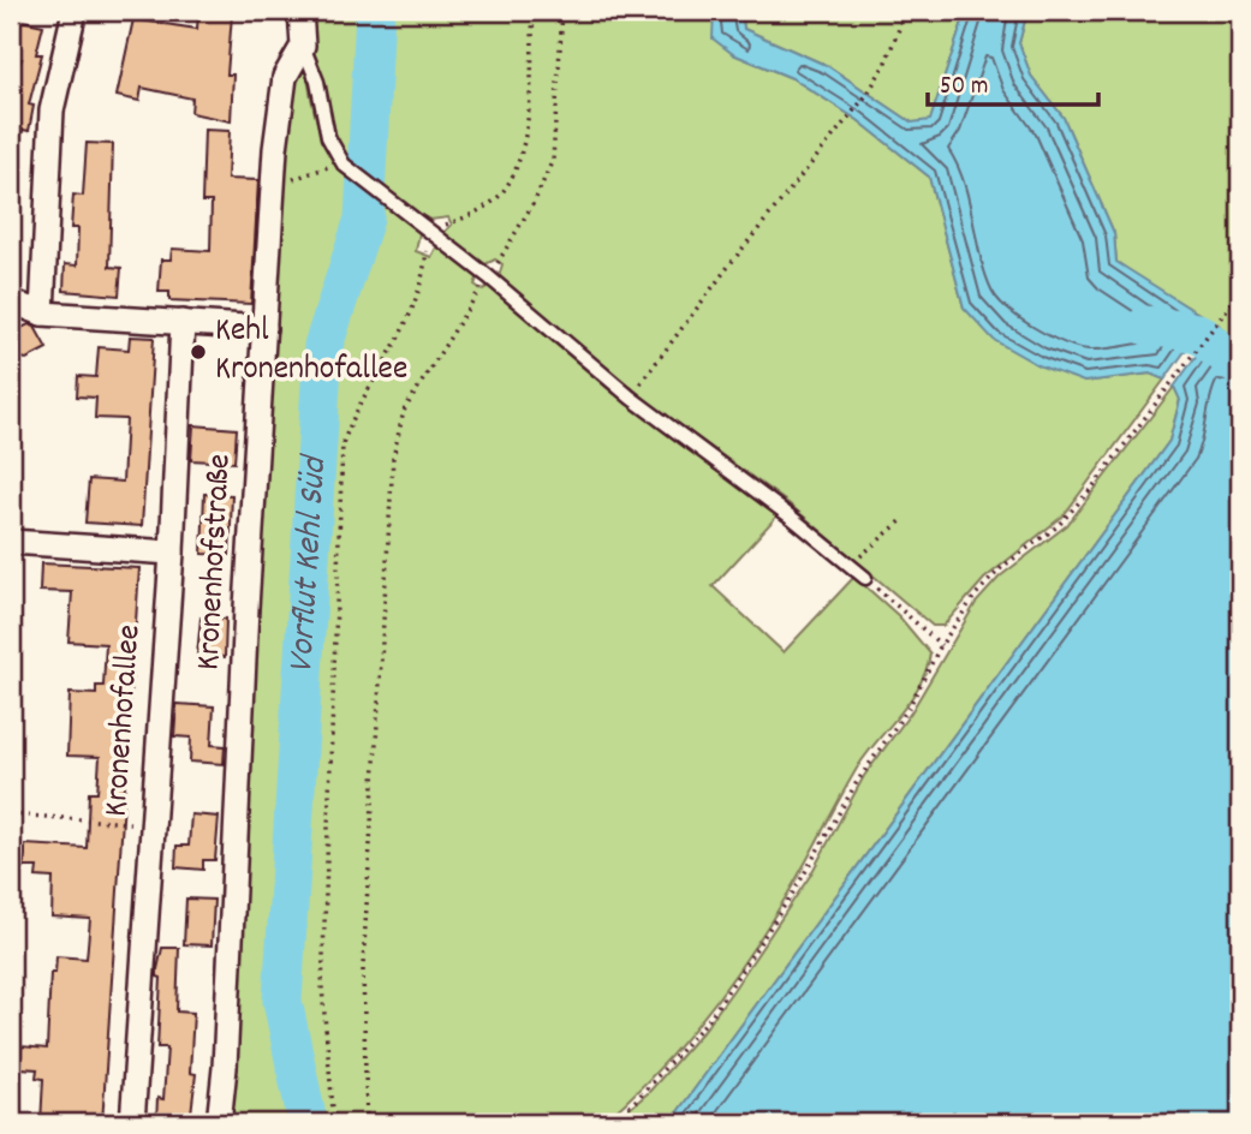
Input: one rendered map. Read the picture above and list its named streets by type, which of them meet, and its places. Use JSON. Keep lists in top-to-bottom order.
{
  "streets": {
    "street": ["Kronenhofstraße", "Kronenhofallee"]
  },
  "water": ["Vorflut Kehl Süd"],
  "places": ["Kehl Kronenhofallee"],
  "scale_bar": "50 m"
}
